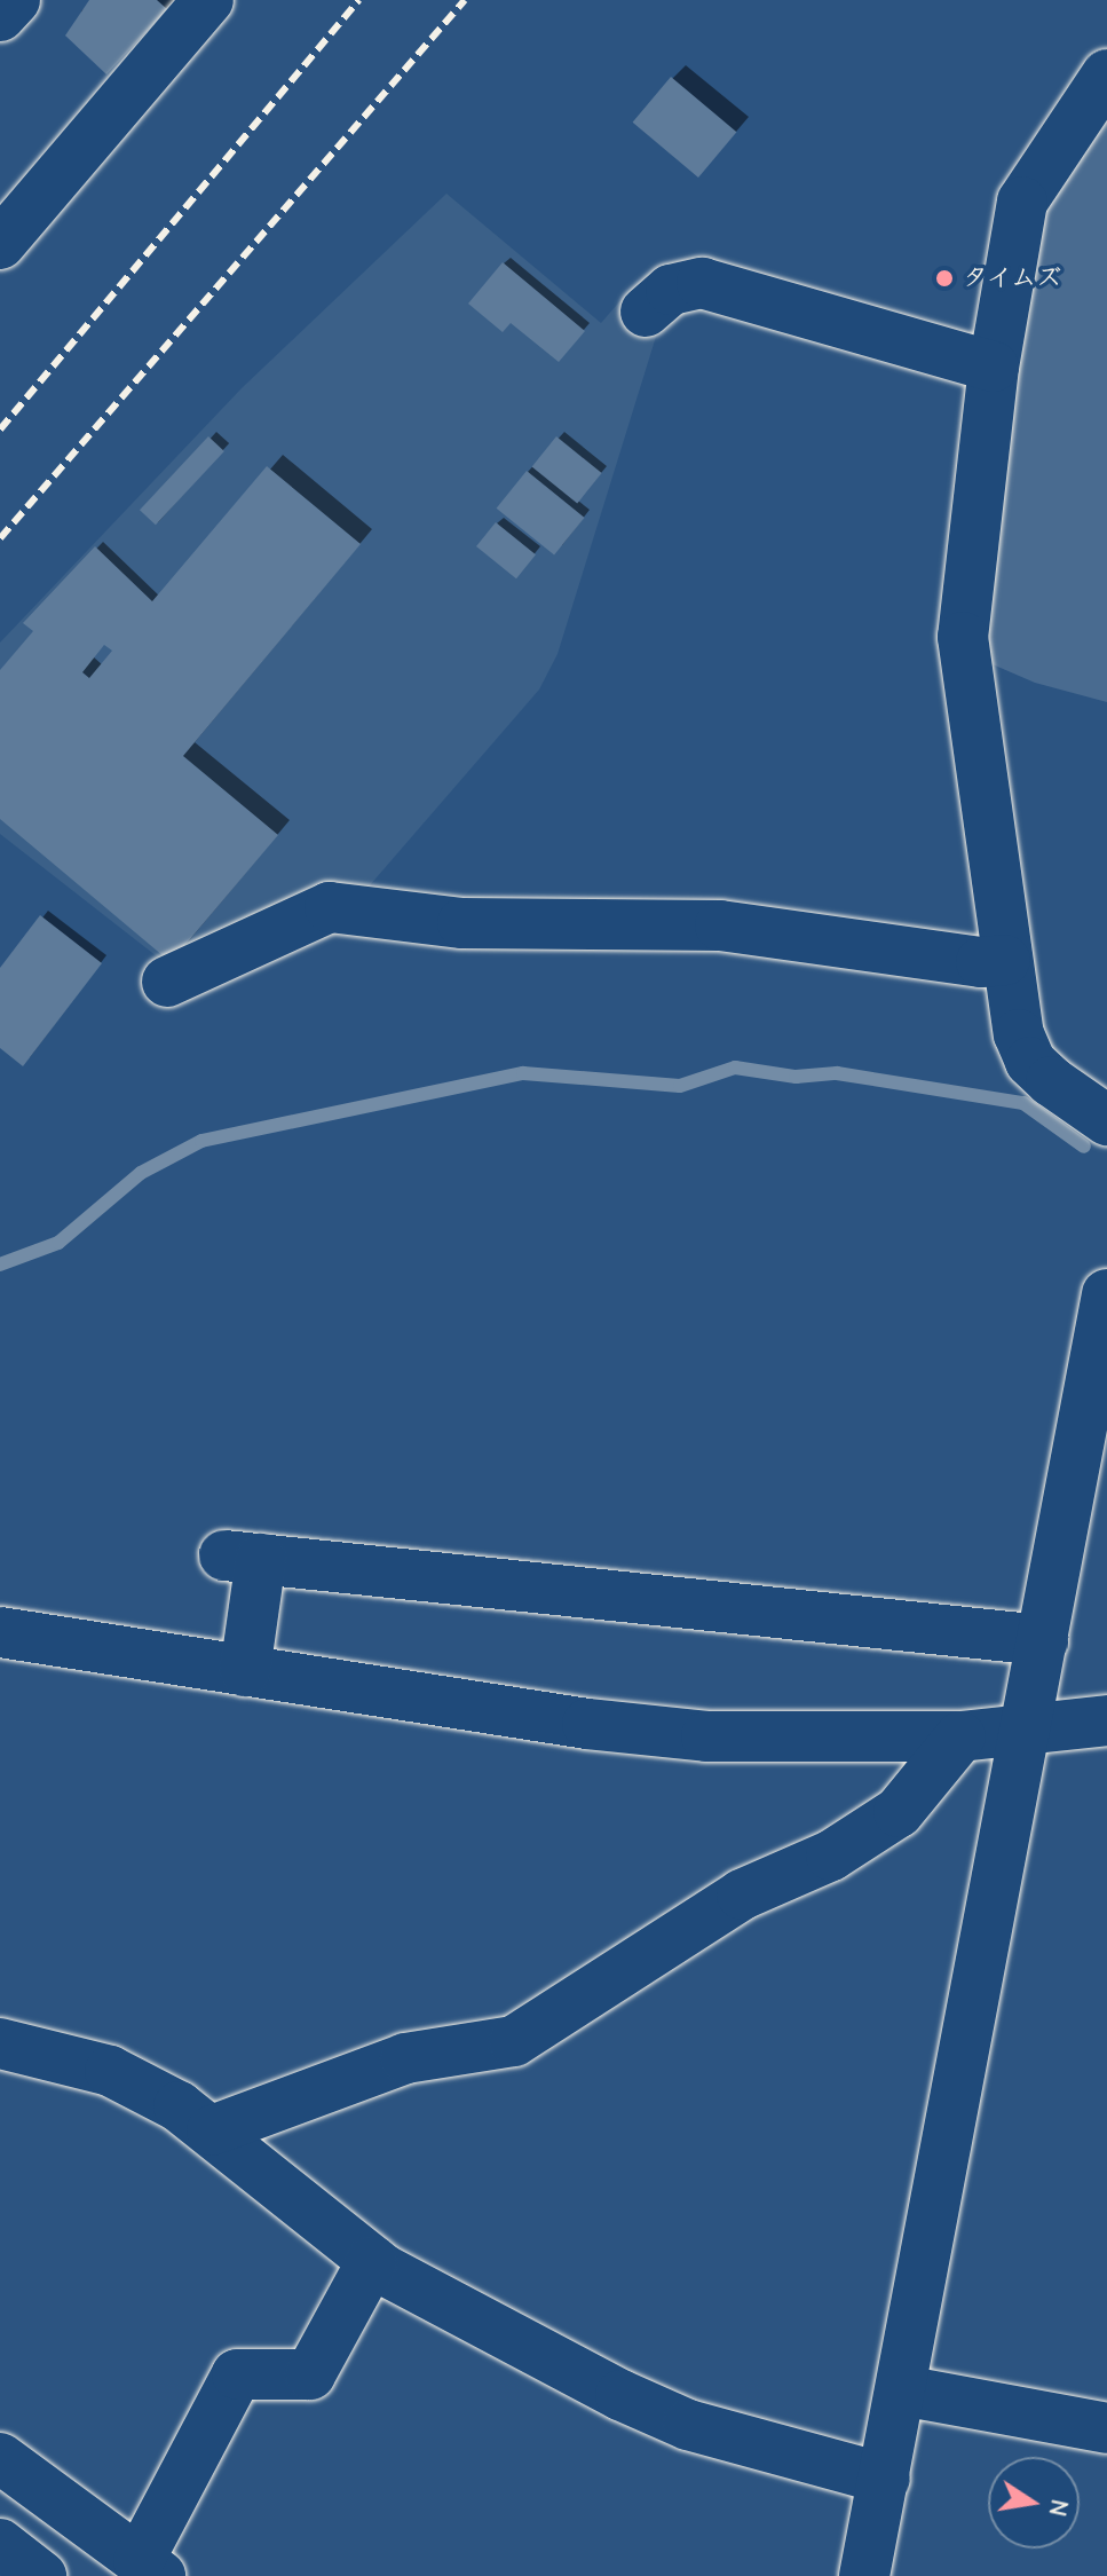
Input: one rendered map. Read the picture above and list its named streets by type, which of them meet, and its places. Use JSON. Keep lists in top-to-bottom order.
{
  "places": ["タイムズ"],
  "north": "right"
}
